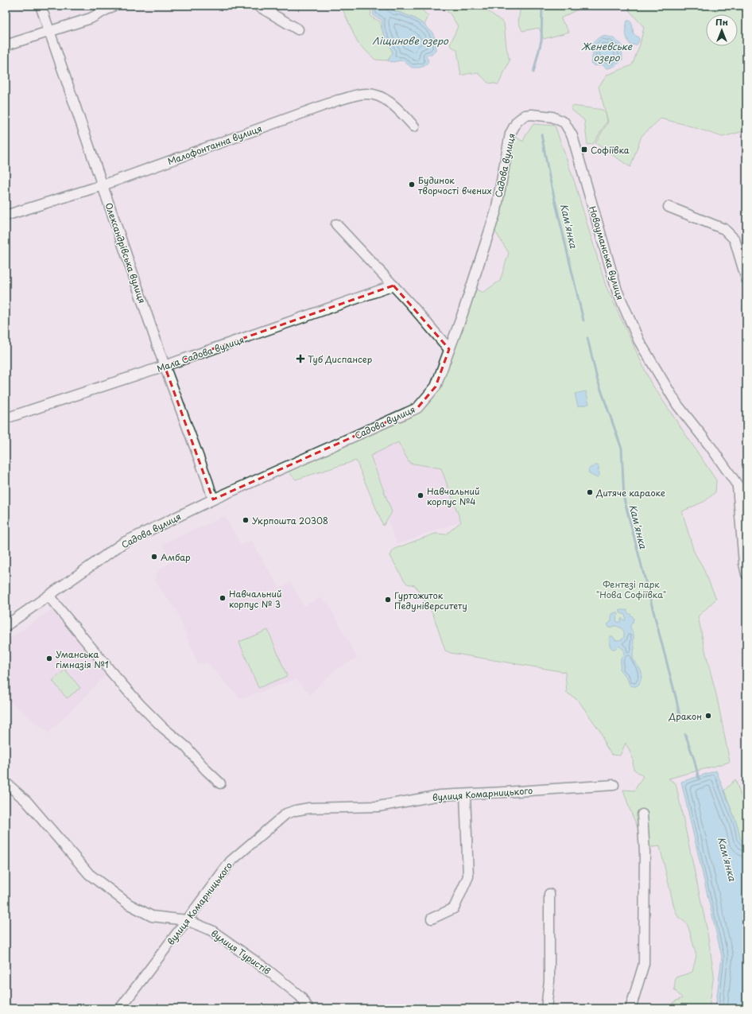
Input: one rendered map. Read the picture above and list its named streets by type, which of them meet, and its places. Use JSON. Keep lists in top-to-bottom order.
{
  "streets": {
    "street": [
      "Малофонтанна вулиця",
      "Садова вулиця",
      "Олександрівська вулиця",
      "Новоуманська вулиця",
      "Мала Садова вулиця",
      "вулиця Комарницького",
      "вулиця Туристів"
    ]
  },
  "crossings": [
    ["Малофонтанна вулиця", "Олександрівська вулиця"],
    ["Садова вулиця", "Олександрівська вулиця"],
    ["Садова вулиця", "Новоуманська вулиця"],
    ["Олександрівська вулиця", "Мала Садова вулиця"],
    ["вулиця Комарницького", "вулиця Туристів"]
  ],
  "water": ["Ліщинове озеро", "Женевське озеро", "Кам'янка"],
  "parks": ["Фентезі парк \"Нова Софіївка\""],
  "places": {
    "transit": ["Софіївка"],
    "other": [
      "Будинок творчості вчених",
      "Дитяче караоке",
      "Навчальний корпус №4",
      "Укрпошта 20308",
      "Амбар",
      "Навчальний корпус № 3",
      "Гуртожиток Педуніверситету",
      "Уманська гімназія №1",
      "Дракон"
    ],
    "health": ["Туб Диспансер"]
  },
  "north": "top"
}
